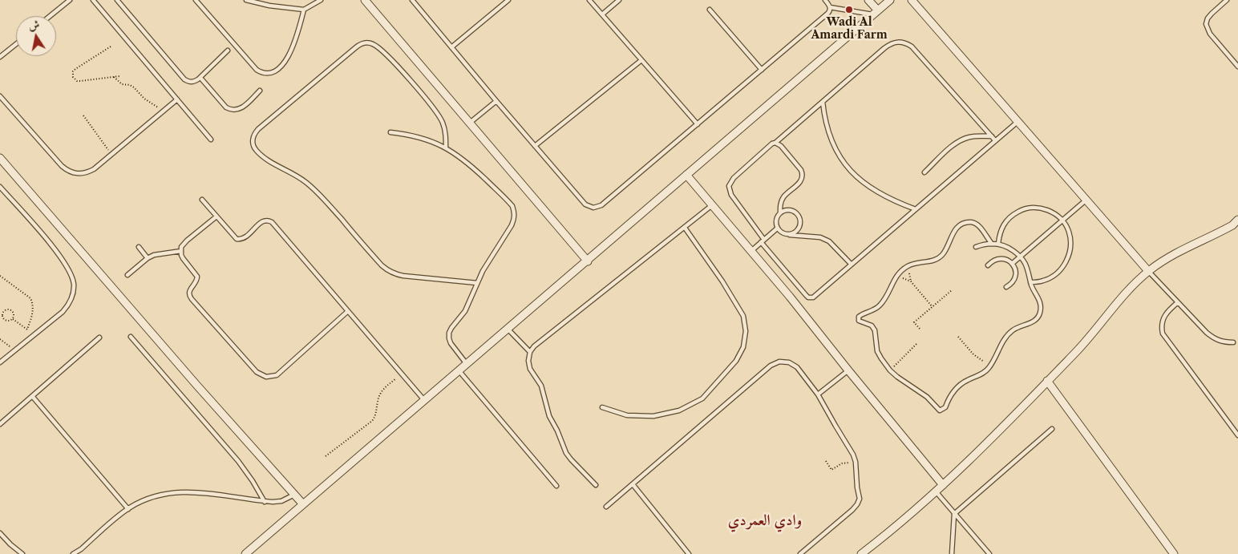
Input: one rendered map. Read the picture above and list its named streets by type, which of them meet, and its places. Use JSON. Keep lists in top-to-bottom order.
{
  "districts": ["وادي العمردي"],
  "places": ["Wadi Al Amardi Farm"],
  "north": "top"
}
